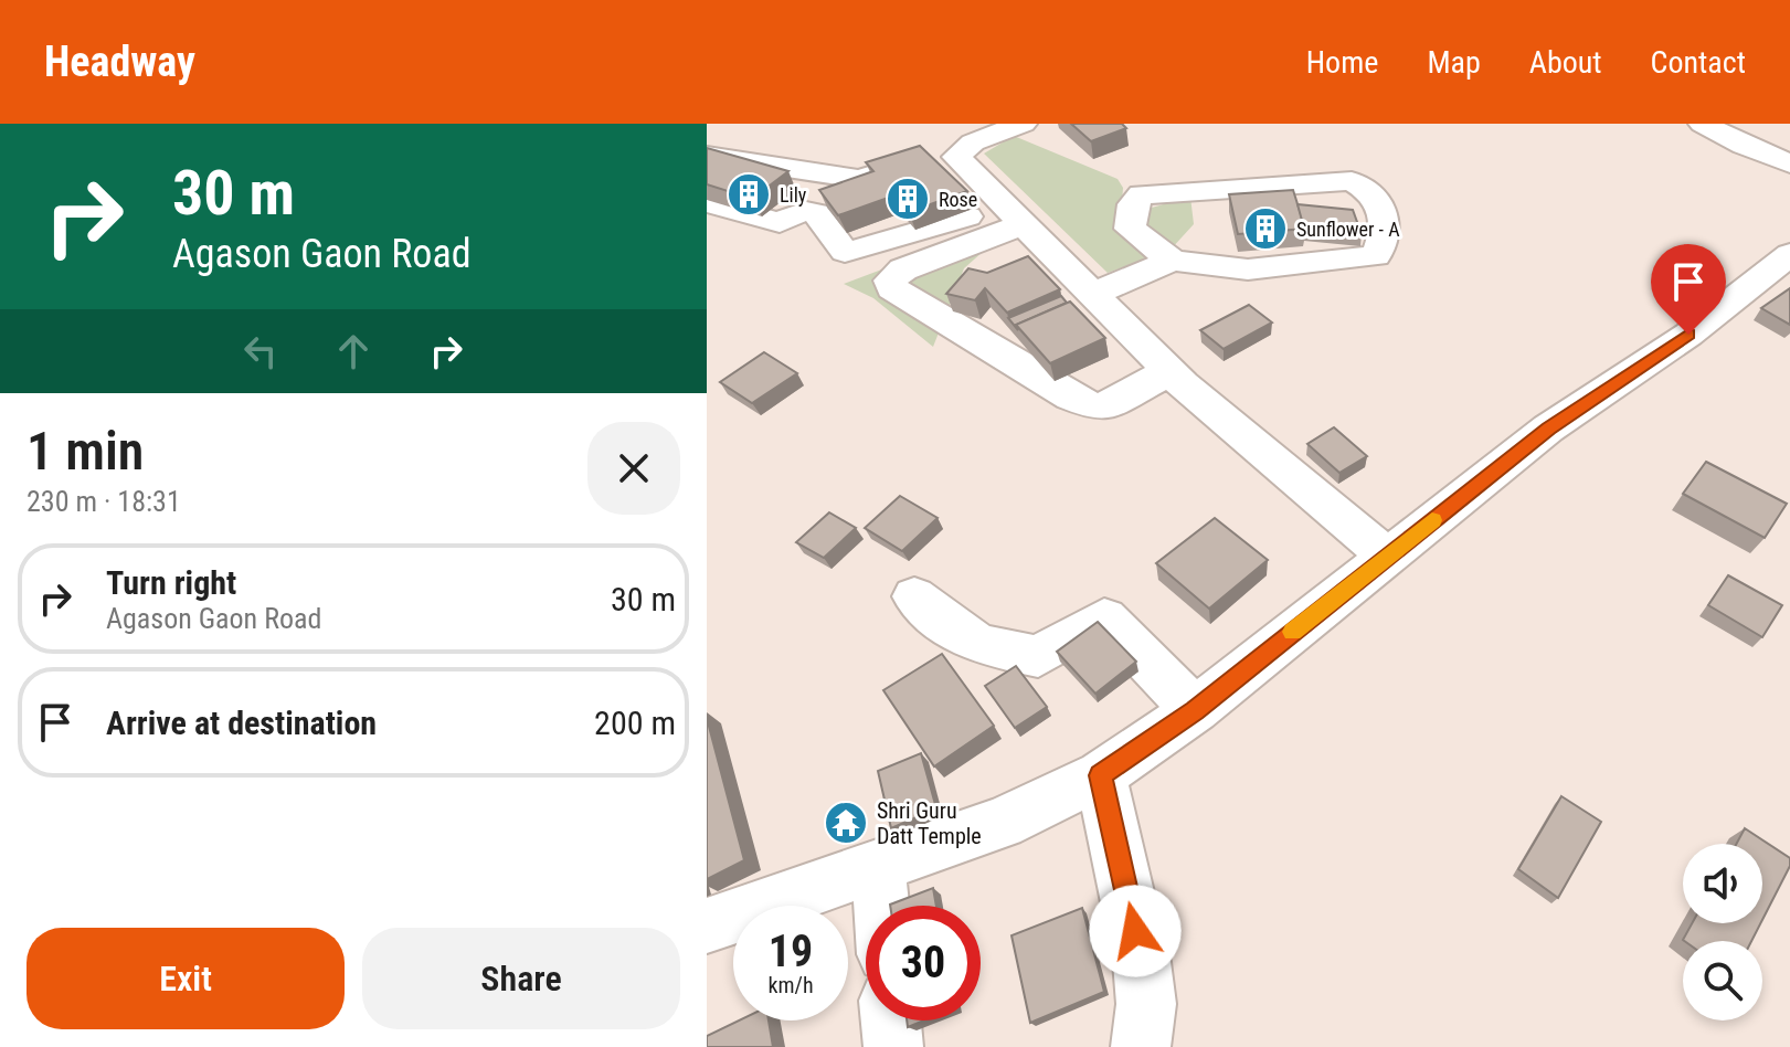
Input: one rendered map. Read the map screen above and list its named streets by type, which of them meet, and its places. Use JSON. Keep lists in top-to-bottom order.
{
  "places": {
    "building": ["Lily", "Rose", "Sunflower - A"],
    "temple": ["Shri Guru Datt Temple"]
  },
  "page": {
    "header": "Headway",
    "nav": [
      "Home",
      "Map",
      "About",
      "Contact"
    ],
    "turn": ["30 m", "Agason Gaon Road"],
    "heading": ["1 min", "230 m · 18:31"],
    "list": [
      {
        "name": "Turn right",
        "note": "Agason Gaon Road",
        "value": "30 m"
      },
      {
        "name": "Arrive at destination",
        "value": "200 m"
      }
    ],
    "speed": "19 km/h",
    "limit": "30",
    "buttons": ["Exit", "Share"]
  }
}
